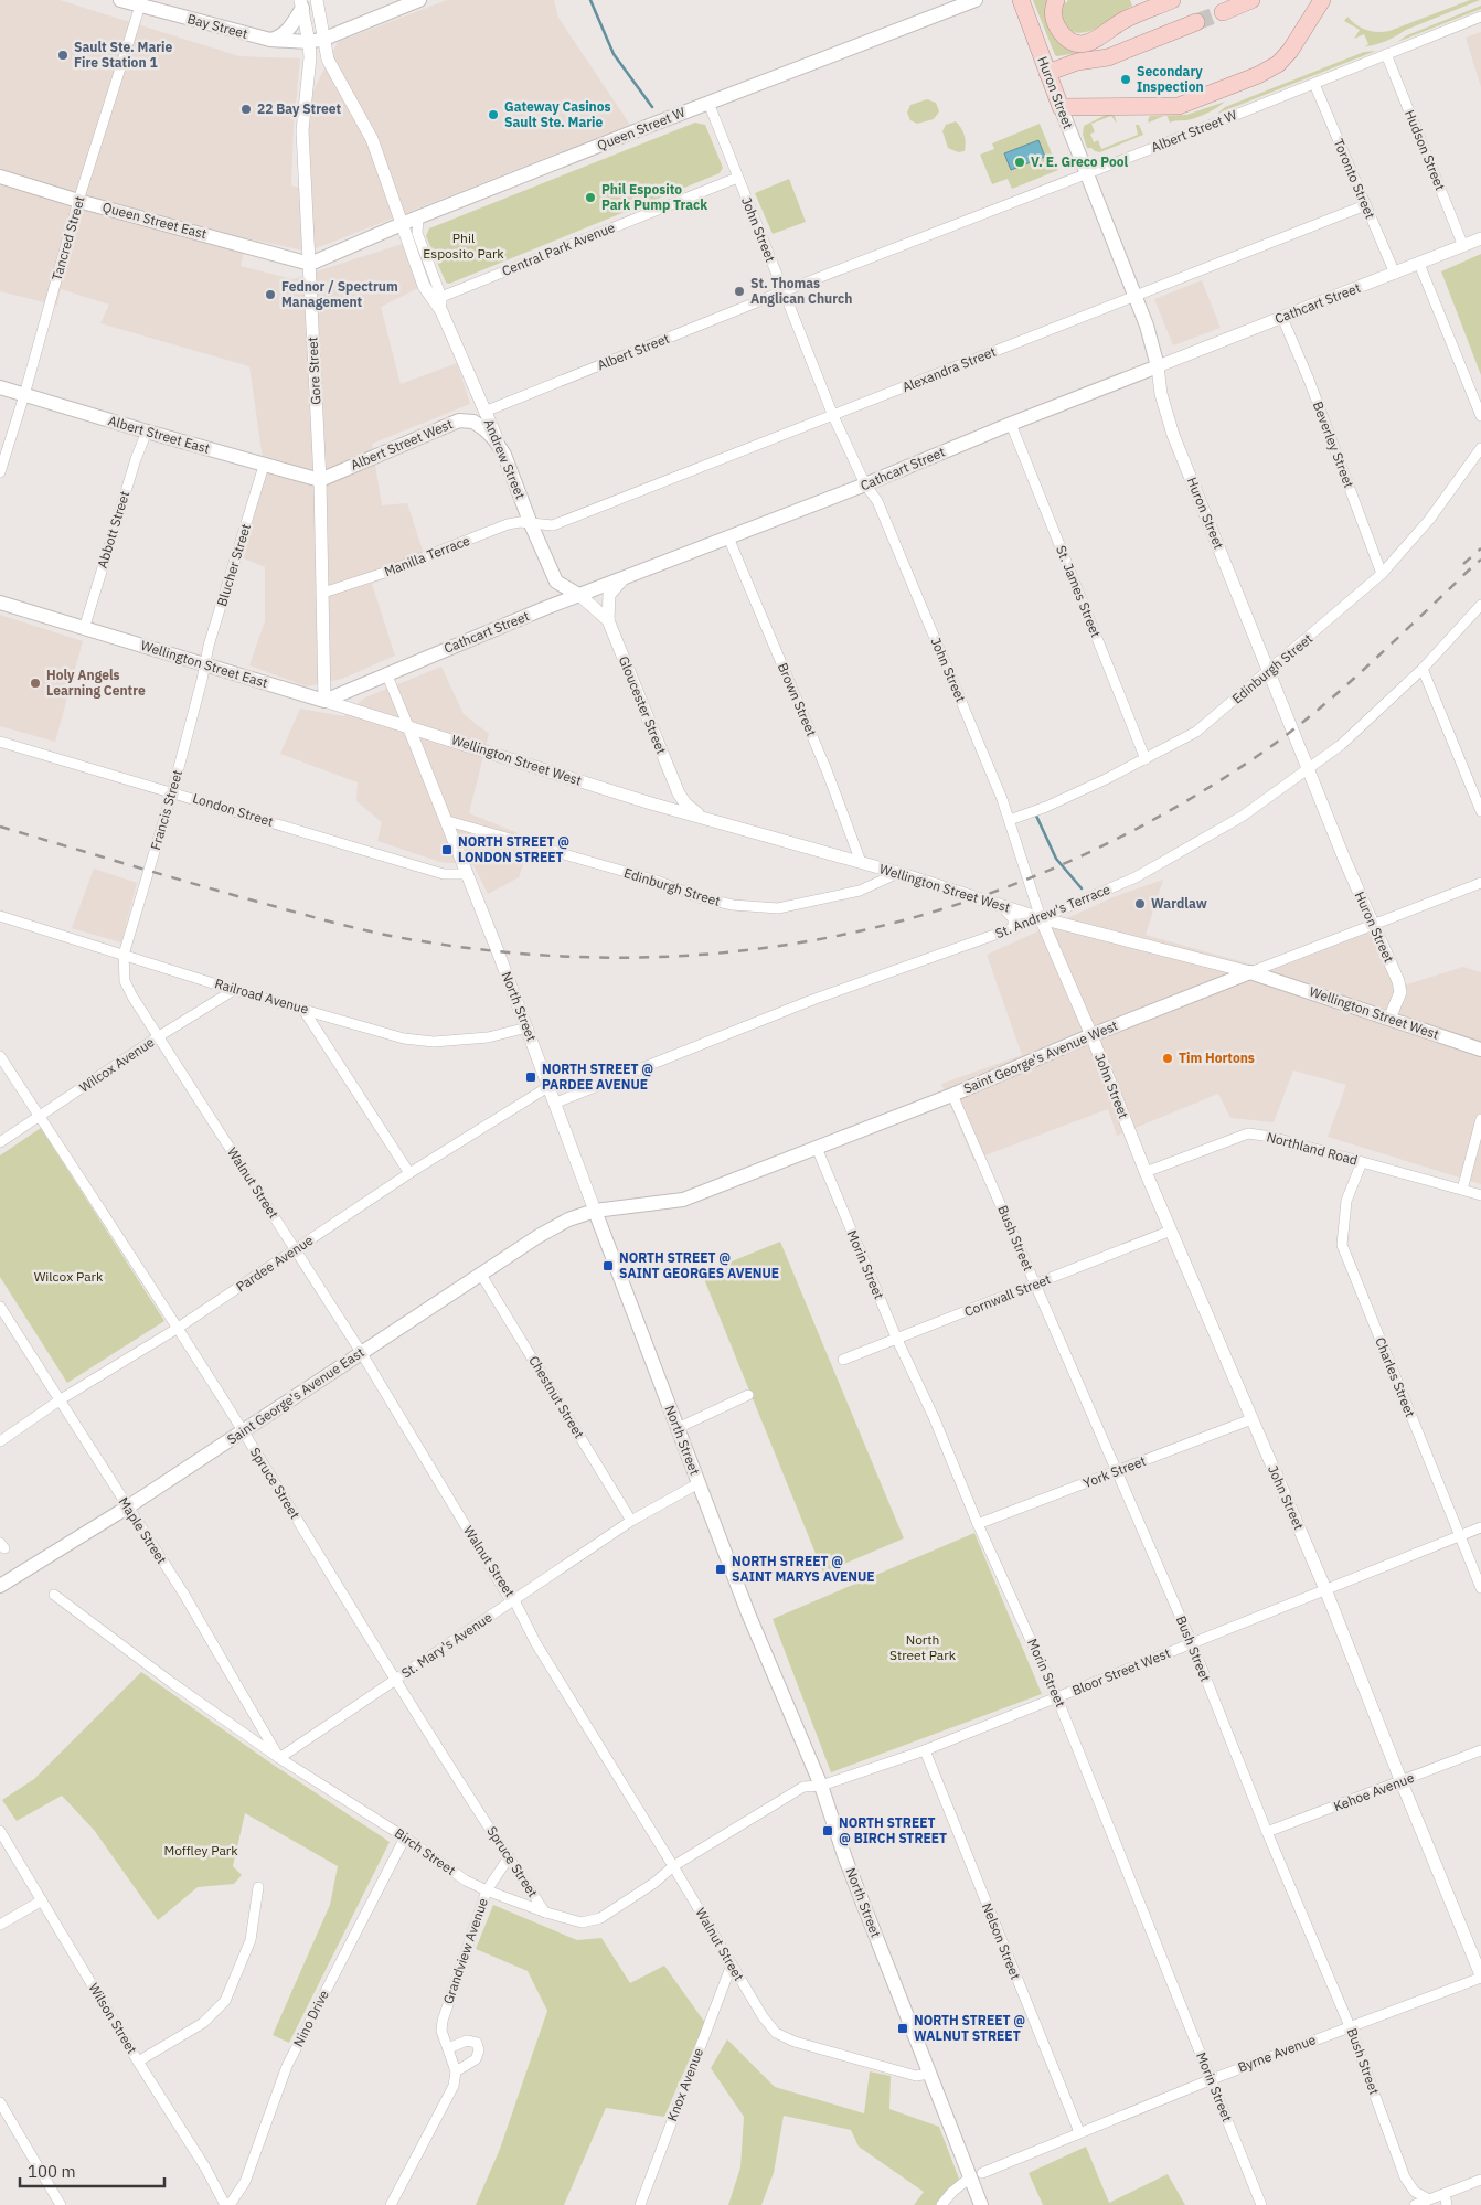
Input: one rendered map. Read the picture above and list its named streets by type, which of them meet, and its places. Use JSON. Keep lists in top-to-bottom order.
{
  "streets": {
    "highway": ["Huron Street"],
    "main road": [
      "Bay Street",
      "Queen Street W",
      "Queen Street East",
      "Cathcart Street",
      "Albert Street East",
      "Albert Street West",
      "Andrew Street",
      "Wellington Street East",
      "Wellington Street West",
      "North Street",
      "Saint George's Avenue West",
      "Saint George's Avenue East"
    ],
    "street": [
      "Albert Street W",
      "Hudson Street",
      "Toronto Street",
      "John Street",
      "Tancred Street",
      "Central Park Avenue",
      "Albert Street",
      "Alexandra Street",
      "Gore Street",
      "Beverley Street",
      "Abbott Street",
      "Manilla Terrace",
      "Blucher Street",
      "St. James Street",
      "Edinburgh Street",
      "Brown Street",
      "Gloucester Street",
      "Francis Street",
      "London Street",
      "St. Andrew's Terrace",
      "Railroad Avenue",
      "Wilcox Avenue",
      "Northland Road",
      "Walnut Street",
      "Bush Street",
      "Pardee Avenue",
      "Morin Street",
      "Cornwall Street",
      "Charles Street",
      "Chestnut Street",
      "York Street",
      "Spruce Street",
      "Maple Street",
      "St. Mary's Avenue",
      "Bloor Street West",
      "Kehoe Avenue",
      "Birch Street",
      "Nelson Street",
      "Grandview Avenue",
      "Wilson Street",
      "Nino Drive",
      "Byrne Avenue",
      "Knox Avenue"
    ]
  },
  "crossings": [
    ["Bay Street", "Tancred Street"],
    ["Bay Street", "Gore Street"],
    ["Bay Street", "Andrew Street"],
    ["Huron Street", "Albert Street W"],
    ["Huron Street", "Cathcart Street"],
    ["Huron Street", "Alexandra Street"],
    ["Huron Street", "Edinburgh Street"],
    ["Huron Street", "Wellington Street West"],
    ["Huron Street", "St. Andrew's Terrace"],
    ["Huron Street", "Saint George's Avenue West"],
    ["Queen Street W", "Queen Street East"],
    ["Queen Street W", "John Street"],
    ["Queen Street W", "Gore Street"],
    ["Queen Street W", "Andrew Street"],
    ["Albert Street W", "Hudson Street"],
    ["Albert Street W", "Toronto Street"],
    ["Albert Street W", "John Street"],
    ["Albert Street W", "Albert Street"],
    ["Hudson Street", "Cathcart Street"],
    ["Toronto Street", "Cathcart Street"],
    ["Toronto Street", "Alexandra Street"],
    ["Queen Street East", "Tancred Street"],
    ["Queen Street East", "Gore Street"],
    ["John Street", "Central Park Avenue"],
    ["John Street", "Cathcart Street"],
    ["John Street", "Albert Street"],
    ["John Street", "Alexandra Street"],
    ["John Street", "Edinburgh Street"],
    ["John Street", "Wellington Street West"],
    ["John Street", "St. Andrew's Terrace"],
    ["John Street", "Saint George's Avenue West"],
    ["John Street", "Northland Road"],
    ["John Street", "Cornwall Street"],
    ["John Street", "York Street"],
    ["John Street", "Bloor Street West"],
    ["John Street", "Kehoe Avenue"],
    ["John Street", "Byrne Avenue"],
    ["Tancred Street", "Albert Street East"],
    ["Central Park Avenue", "Andrew Street"],
    ["Cathcart Street", "Gore Street"],
    ["Cathcart Street", "Beverley Street"],
    ["Cathcart Street", "St. James Street"],
    ["Cathcart Street", "Wellington Street East"],
    ["Cathcart Street", "Brown Street"],
    ["Cathcart Street", "Gloucester Street"],
    ["Cathcart Street", "North Street"],
    ["Albert Street", "Albert Street West"],
    ["Albert Street", "Andrew Street"],
    ["Alexandra Street", "Andrew Street"],
    ["Alexandra Street", "Manilla Terrace"],
    ["Gore Street", "Albert Street East"],
    ["Gore Street", "Albert Street West"],
    ["Gore Street", "Andrew Street"],
    ["Gore Street", "Manilla Terrace"],
    ["Gore Street", "Wellington Street East"],
    ["Albert Street East", "Albert Street West"],
    ["Albert Street East", "Abbott Street"],
    ["Albert Street East", "Blucher Street"],
    ["Albert Street West", "Andrew Street"],
    ["Beverley Street", "Edinburgh Street"],
    ["Andrew Street", "Manilla Terrace"],
    ["Abbott Street", "Wellington Street East"],
    ["Blucher Street", "Wellington Street East"],
    ["Blucher Street", "Francis Street"],
    ["St. James Street", "Edinburgh Street"],
    ["Wellington Street East", "Wellington Street West"],
    ["Wellington Street East", "Francis Street"],
    ["Wellington Street East", "North Street"],
    ["Edinburgh Street", "Wellington Street West"],
    ["Edinburgh Street", "North Street"],
    ["Brown Street", "Wellington Street West"],
    ["Gloucester Street", "Wellington Street West"],
    ["Wellington Street West", "St. Andrew's Terrace"],
    ["Wellington Street West", "North Street"],
    ["Wellington Street West", "Saint George's Avenue West"],
    ["Francis Street", "London Street"],
    ["Francis Street", "Railroad Avenue"],
    ["Francis Street", "Walnut Street"],
    ["London Street", "North Street"],
    ["St. Andrew's Terrace", "North Street"],
    ["Railroad Avenue", "North Street"],
    ["Railroad Avenue", "Wilcox Avenue"],
    ["Railroad Avenue", "Walnut Street"],
    ["North Street", "Saint George's Avenue West"],
    ["North Street", "Walnut Street"],
    ["North Street", "Pardee Avenue"],
    ["North Street", "Saint George's Avenue East"],
    ["North Street", "St. Mary's Avenue"],
    ["North Street", "Bloor Street West"],
    ["North Street", "Birch Street"],
    ["North Street", "Byrne Avenue"],
    ["Saint George's Avenue West", "Bush Street"],
    ["Saint George's Avenue West", "Morin Street"],
    ["Saint George's Avenue West", "Saint George's Avenue East"],
    ["Wilcox Avenue", "Walnut Street"],
    ["Wilcox Avenue", "Spruce Street"],
    ["Northland Road", "Charles Street"],
    ["Walnut Street", "Pardee Avenue"],
    ["Walnut Street", "Saint George's Avenue East"],
    ["Walnut Street", "St. Mary's Avenue"],
    ["Walnut Street", "Birch Street"],
    ["Walnut Street", "Knox Avenue"],
    ["Bush Street", "Cornwall Street"],
    ["Bush Street", "York Street"],
    ["Bush Street", "Bloor Street West"],
    ["Bush Street", "Kehoe Avenue"],
    ["Bush Street", "Byrne Avenue"],
    ["Pardee Avenue", "Spruce Street"],
    ["Pardee Avenue", "Maple Street"],
    ["Morin Street", "Cornwall Street"],
    ["Morin Street", "York Street"],
    ["Morin Street", "Bloor Street West"],
    ["Morin Street", "Byrne Avenue"],
    ["Charles Street", "Bloor Street West"],
    ["Saint George's Avenue East", "Chestnut Street"],
    ["Saint George's Avenue East", "Spruce Street"],
    ["Saint George's Avenue East", "Maple Street"],
    ["Chestnut Street", "St. Mary's Avenue"],
    ["Spruce Street", "St. Mary's Avenue"],
    ["Spruce Street", "Birch Street"],
    ["Spruce Street", "Grandview Avenue"],
    ["Maple Street", "St. Mary's Avenue"],
    ["Maple Street", "Birch Street"],
    ["St. Mary's Avenue", "Birch Street"],
    ["Bloor Street West", "Birch Street"],
    ["Bloor Street West", "Nelson Street"],
    ["Birch Street", "Grandview Avenue"],
    ["Birch Street", "Nino Drive"],
    ["Nelson Street", "Byrne Avenue"]
  ],
  "parks": [
    "Phil Esposito Park",
    "Wilcox Park",
    "North Street Park",
    "Moffley Park"
  ],
  "places": {
    "other": [
      "Sault Ste. Marie Fire Station 1",
      "Secondary Inspection",
      "22 Bay Street",
      "Gateway Casinos Sault Ste. Marie",
      "V. E. Greco Pool",
      "Phil Esposito Park Pump Track",
      "St. Thomas Anglican Church",
      "Fednor / Spectrum Management",
      "Holy Angels Learning Centre",
      "Wardlaw",
      "Tim Hortons"
    ],
    "transit": [
      "NORTH STREET @ LONDON STREET",
      "NORTH STREET @ PARDEE AVENUE",
      "NORTH STREET @ SAINT GEORGES AVENUE",
      "NORTH STREET @ SAINT MARYS AVENUE",
      "NORTH STREET @ BIRCH STREET",
      "NORTH STREET @ WALNUT STREET"
    ]
  },
  "scale_bar": "100 m"
}
